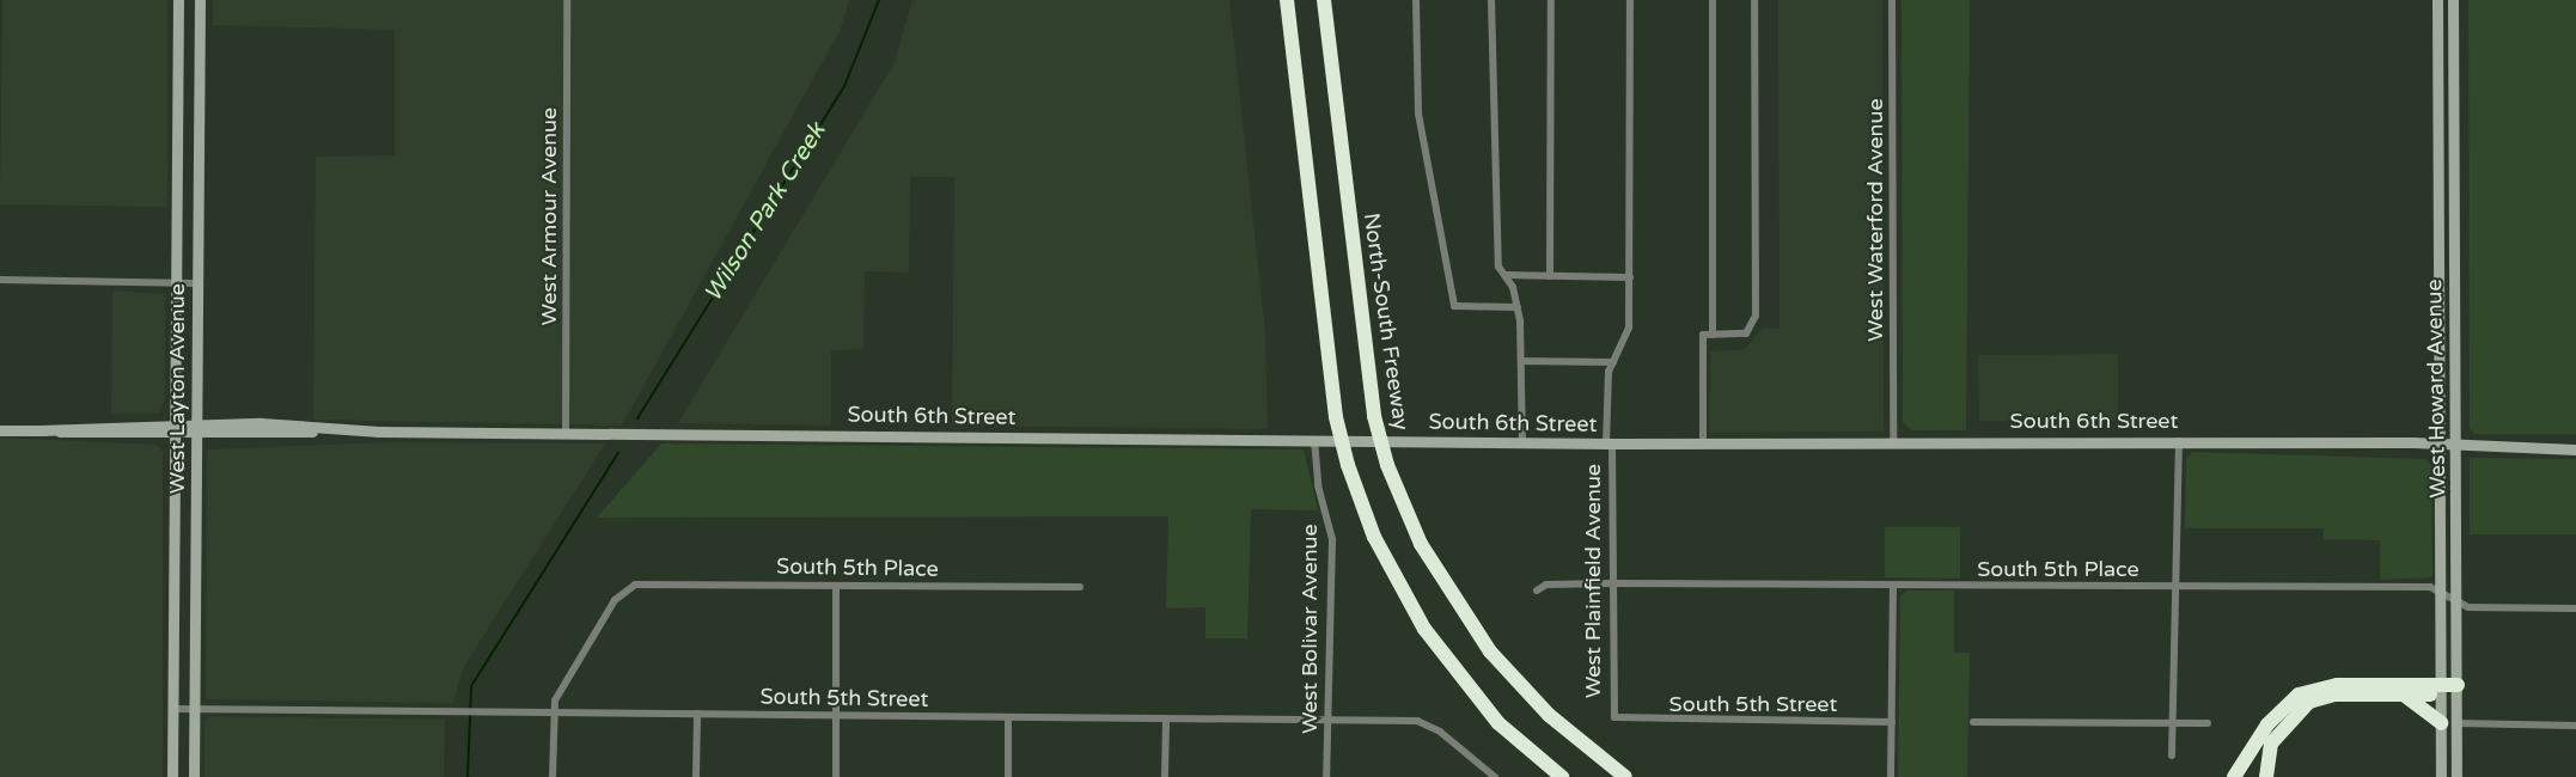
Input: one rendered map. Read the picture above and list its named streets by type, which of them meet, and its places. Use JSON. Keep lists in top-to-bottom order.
{
  "streets": {
    "highway": ["North-South Freeway"],
    "main road": ["West Layton Avenue", "West Howard Avenue", "South 6th Street"],
    "street": [
      "West Armour Avenue",
      "West Waterford Avenue",
      "South 5th Place",
      "West Plainfield Avenue",
      "West Bolivar Avenue",
      "South 5th Street"
    ]
  },
  "crossings": [
    ["West Armour Avenue", "South 6th Street"],
    ["West Waterford Avenue", "South 6th Street"],
    ["West Layton Avenue", "South 6th Street"],
    ["West Layton Avenue", "South 5th Street"],
    ["West Howard Avenue", "South 6th Street"],
    ["West Howard Avenue", "South 5th Place"],
    ["South 6th Street", "West Plainfield Avenue"],
    ["South 6th Street", "West Bolivar Avenue"],
    ["South 5th Place", "West Plainfield Avenue"],
    ["South 5th Place", "South 5th Street"],
    ["West Plainfield Avenue", "South 5th Street"],
    ["West Bolivar Avenue", "South 5th Street"]
  ],
  "water": ["Wilson Park Creek"]
}
